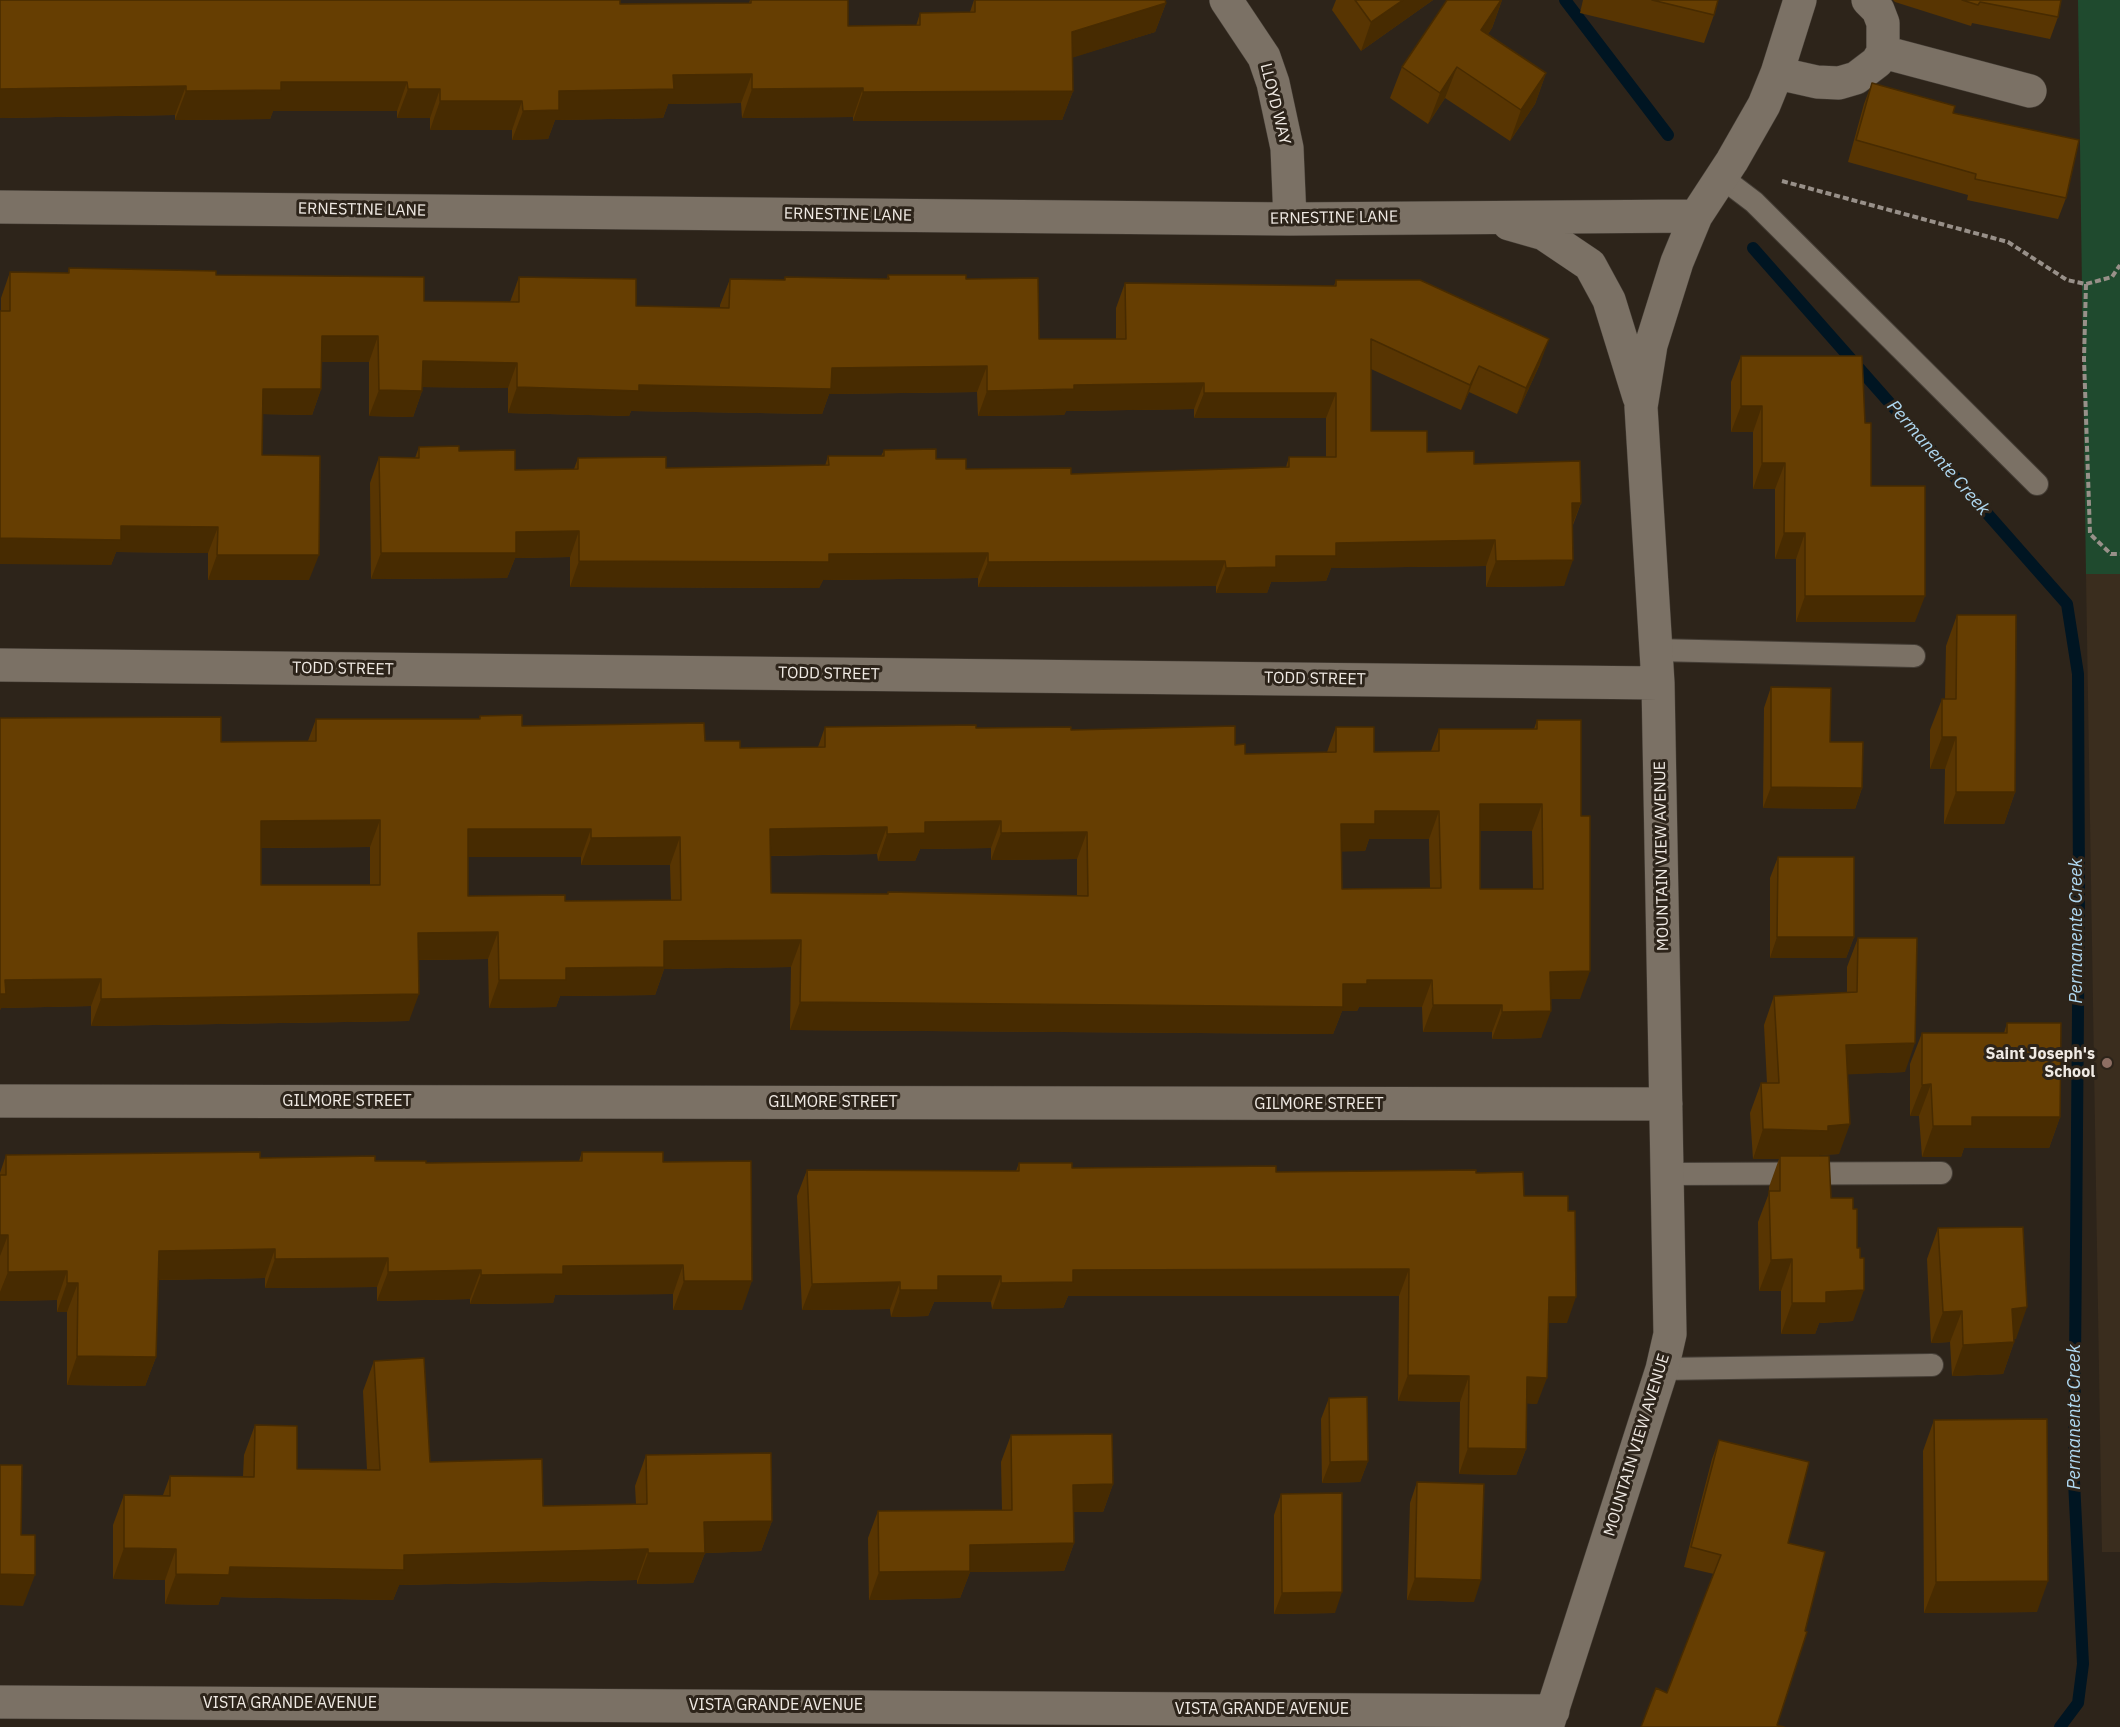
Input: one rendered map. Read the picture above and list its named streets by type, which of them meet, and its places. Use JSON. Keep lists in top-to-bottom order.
{
  "streets": {
    "street": [
      "LLOYD WAY",
      "ERNESTINE LANE",
      "TODD STREET",
      "MOUNTAIN VIEW AVENUE",
      "GILMORE STREET",
      "VISTA GRANDE AVENUE"
    ]
  },
  "crossings": [
    ["LLOYD WAY", "ERNESTINE LANE"],
    ["ERNESTINE LANE", "MOUNTAIN VIEW AVENUE"],
    ["TODD STREET", "MOUNTAIN VIEW AVENUE"],
    ["MOUNTAIN VIEW AVENUE", "GILMORE STREET"],
    ["MOUNTAIN VIEW AVENUE", "VISTA GRANDE AVENUE"]
  ],
  "water": ["Permanente Creek"],
  "places": ["Saint Joseph's School"]
}
